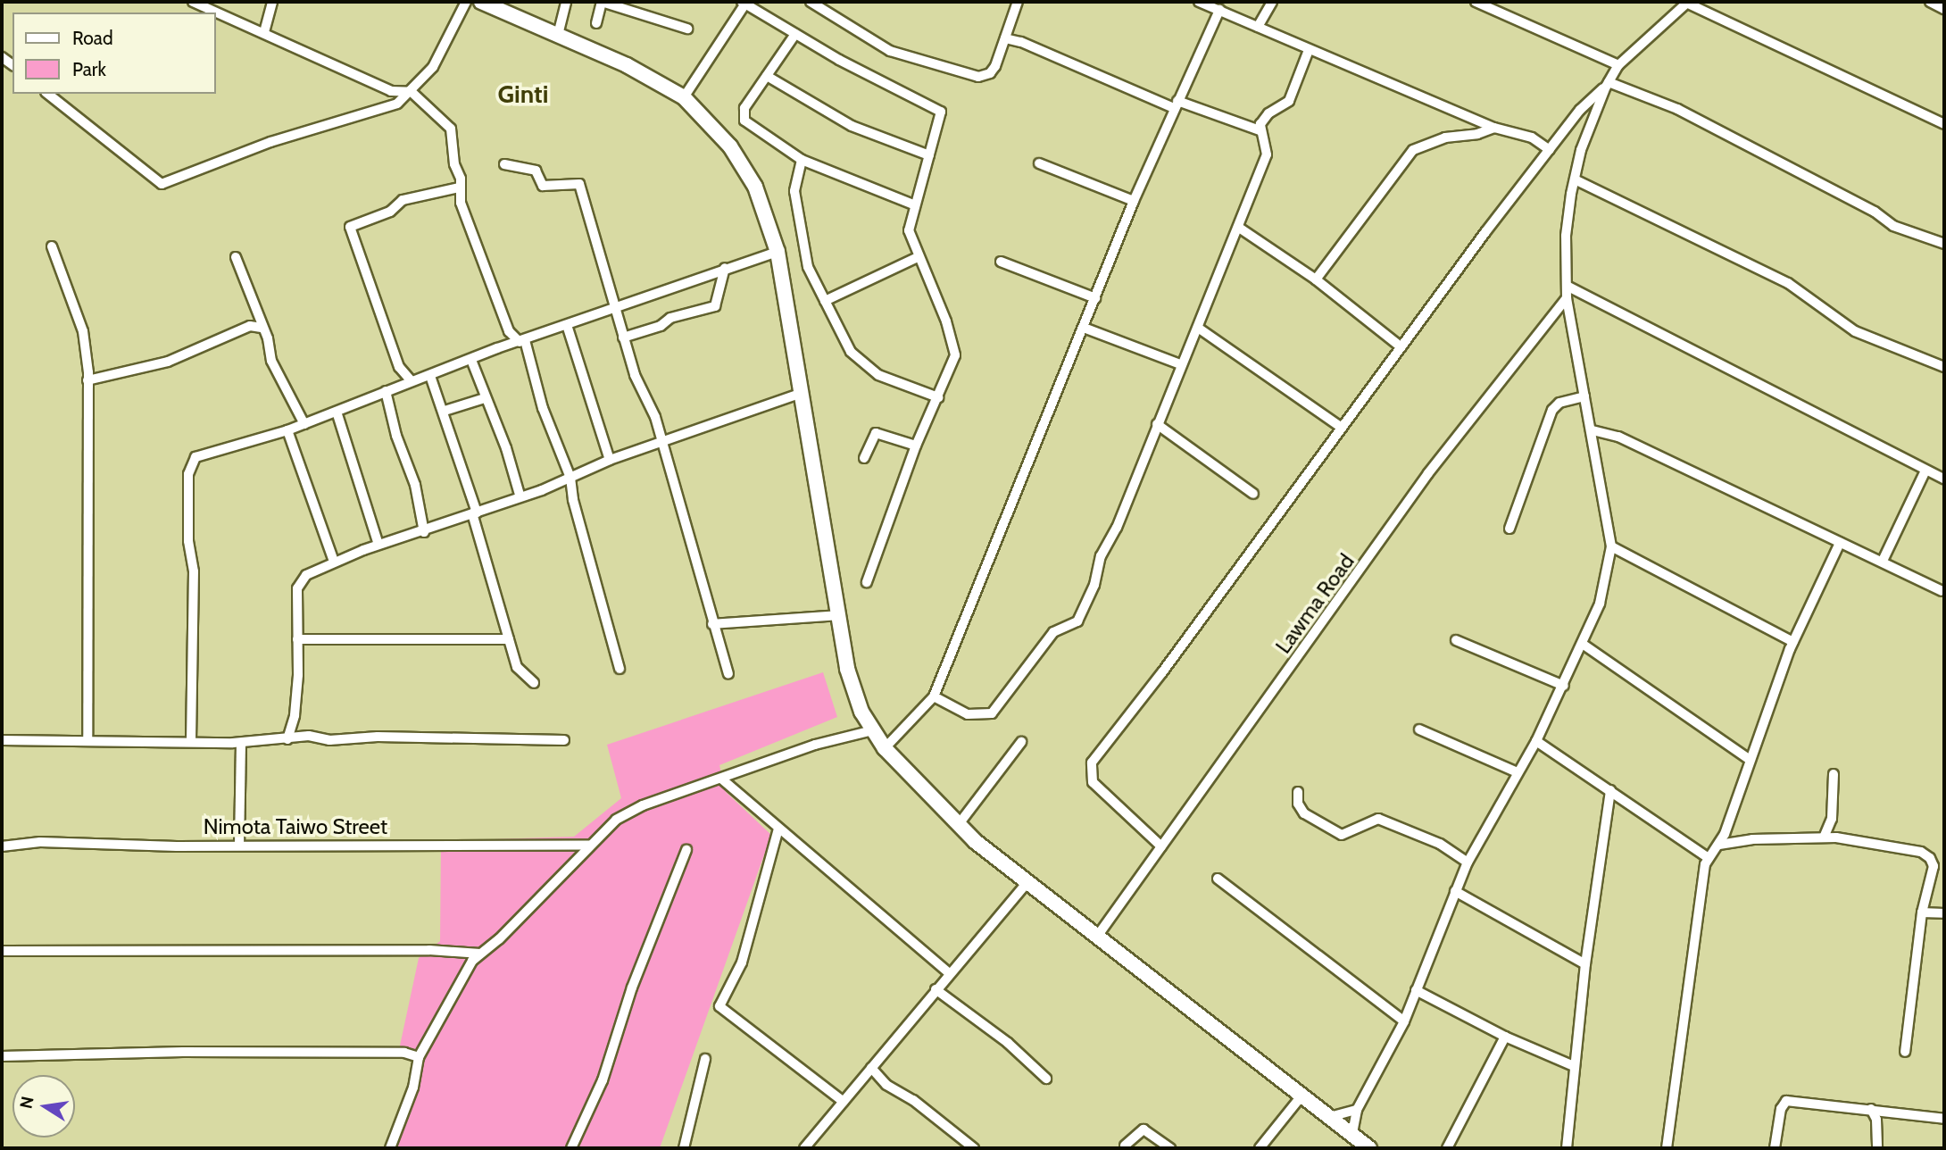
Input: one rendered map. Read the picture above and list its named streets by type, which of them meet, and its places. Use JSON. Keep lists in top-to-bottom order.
{
  "streets": {
    "street": ["Lawma Road", "Nimota Taiwo Street"]
  },
  "districts": ["Ginti"],
  "legend": ["Road", "Park"],
  "north": "left"
}
